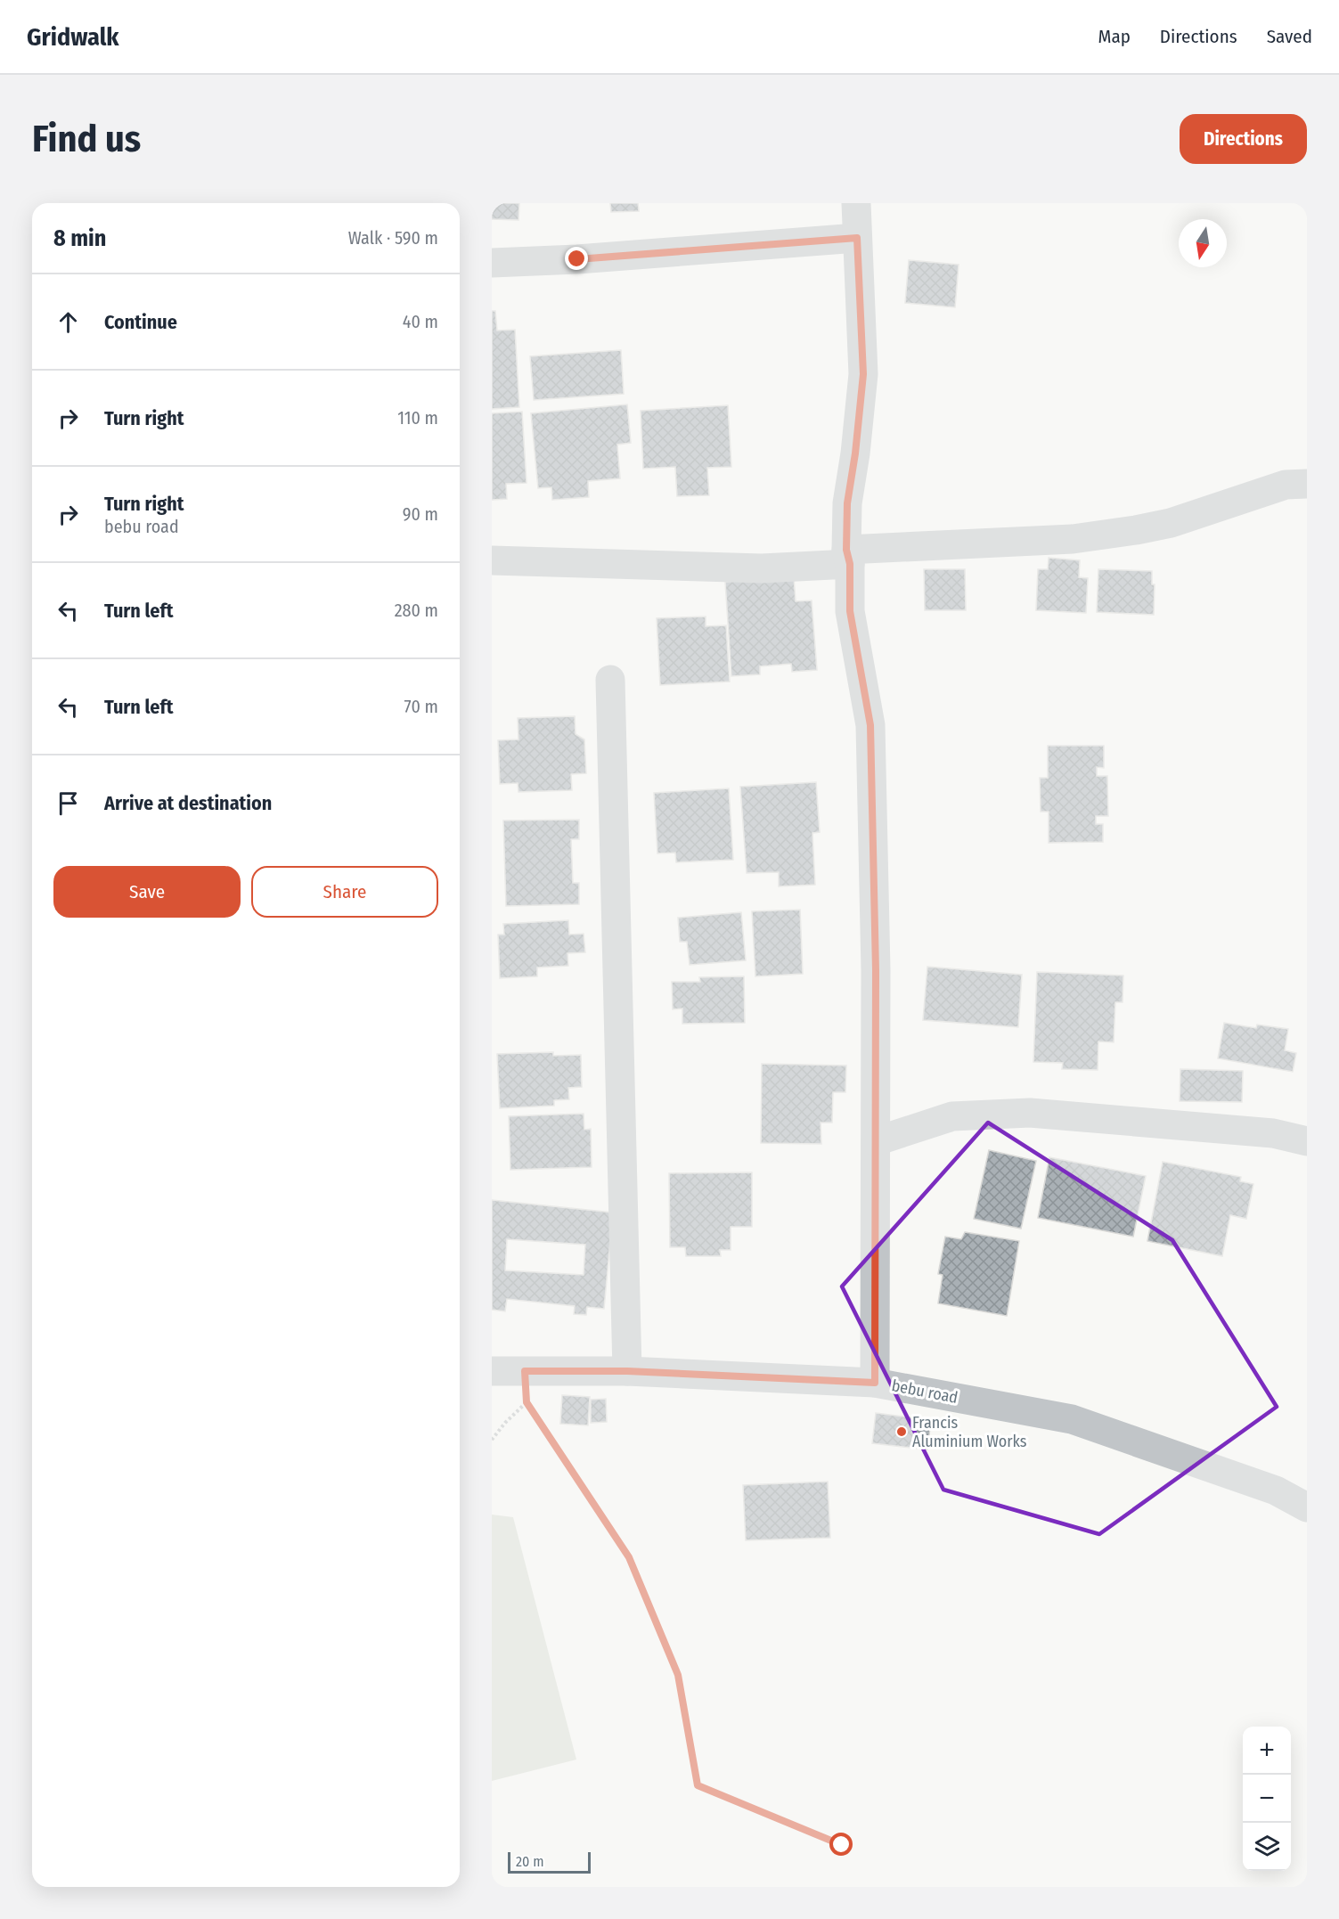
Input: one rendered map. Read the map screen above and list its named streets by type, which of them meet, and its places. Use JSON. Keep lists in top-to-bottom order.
{
  "streets": {
    "street": ["bebu road"]
  },
  "places": ["Francis Aluminium Works"],
  "scale_bar": "20 m",
  "north": "bottom",
  "page": {
    "header": "Gridwalk",
    "nav": ["Map", "Directions", "Saved"],
    "buttons": [
      "Directions",
      ["Save", "Share"]
    ],
    "title": "Find us",
    "heading": ["8 min", "Walk · 590 m"],
    "list": [
      ["Continue", "40 m"],
      ["Turn right", "110 m"],
      ["Turn right", "bebu road", "90 m"],
      ["Turn left", "280 m"],
      ["Turn left", "70 m"],
      "Arrive at destination"
    ],
    "map_buttons": ["+", "−"],
    "scale": "20 m"
  }
}
